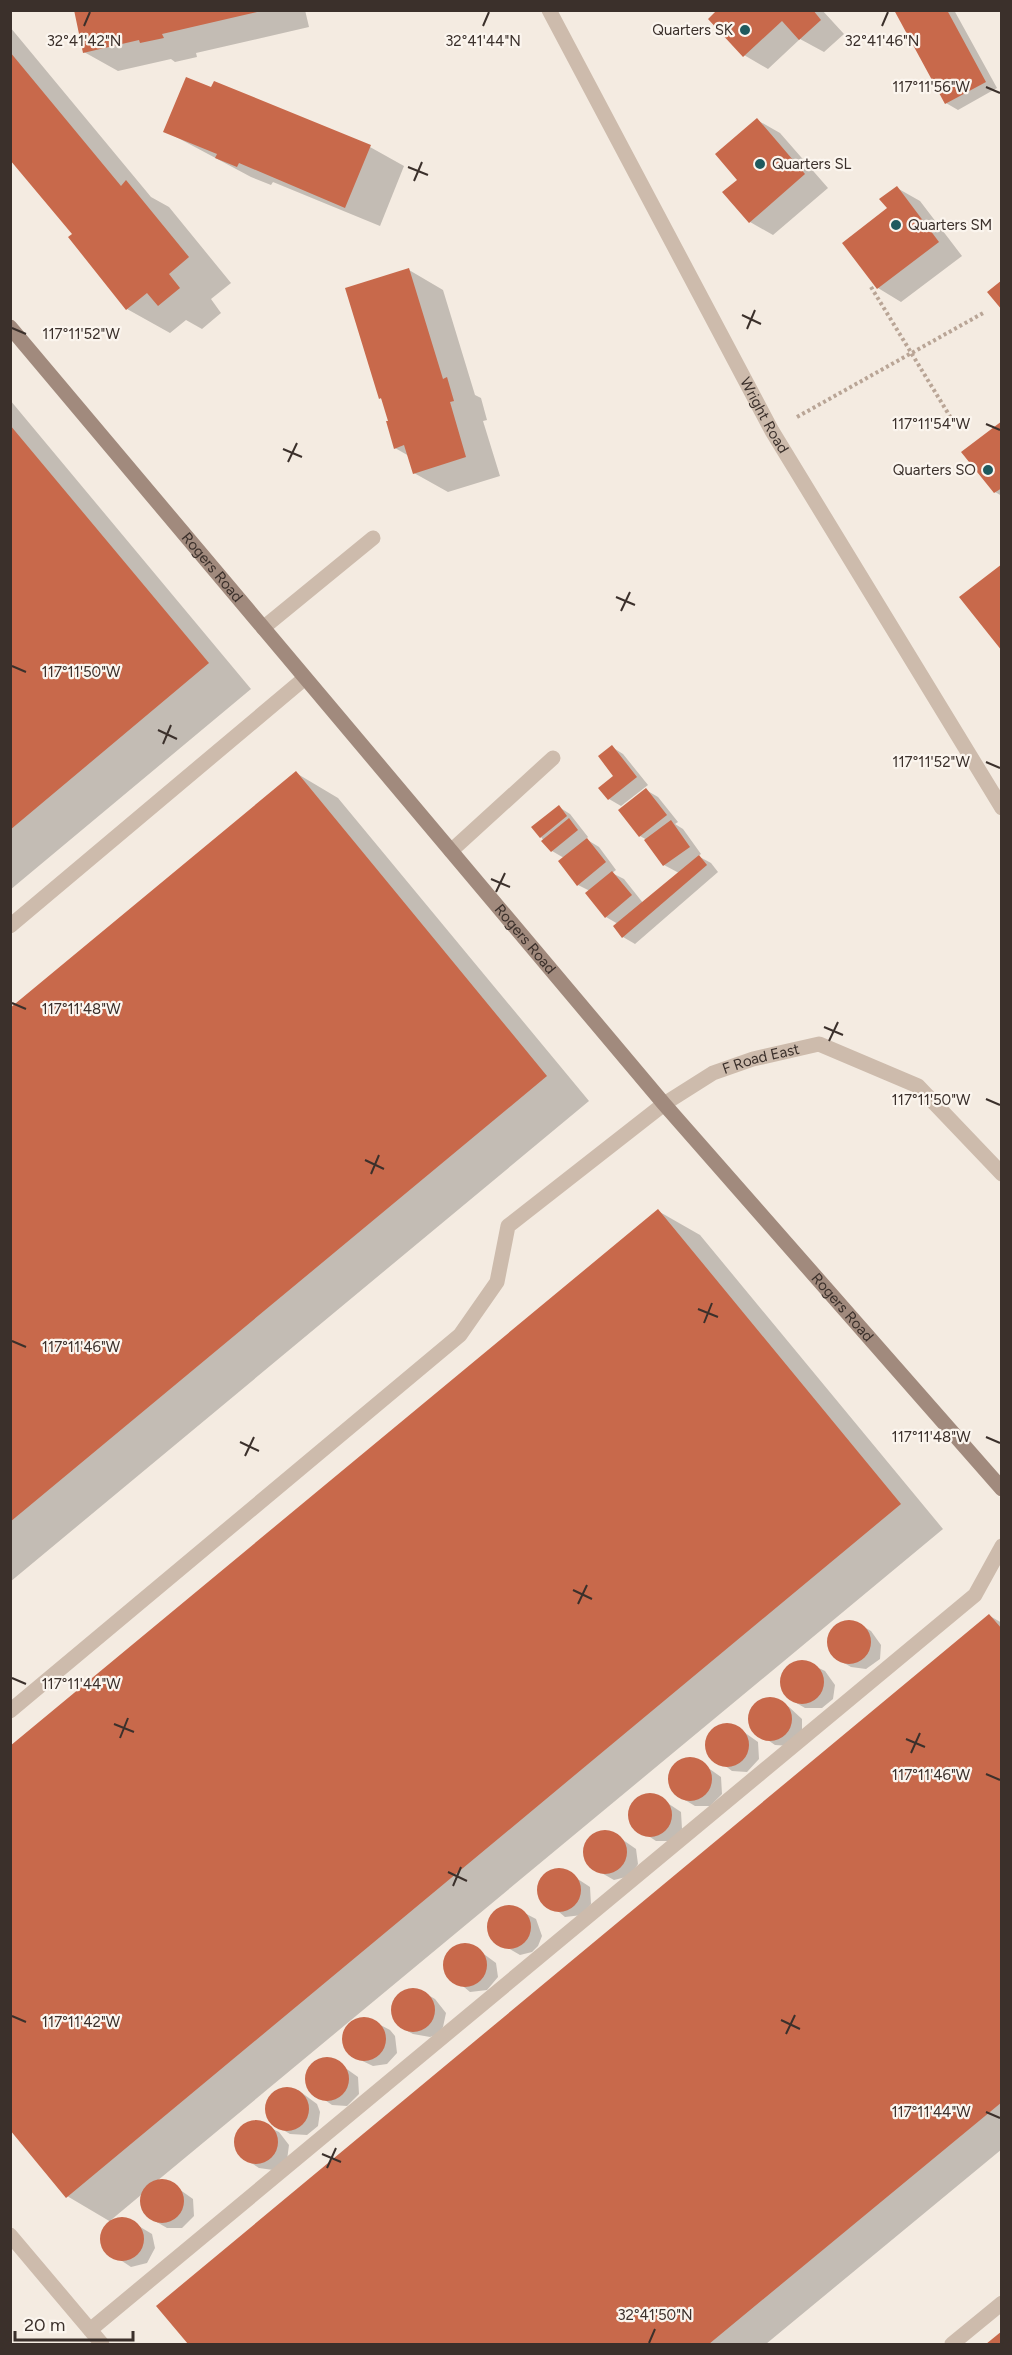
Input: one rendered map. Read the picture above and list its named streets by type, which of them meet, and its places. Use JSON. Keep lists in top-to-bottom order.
{
  "streets": {
    "street": ["Wright Road", "Rogers Road", "F Road East"]
  },
  "crossings": [
    ["Rogers Road", "F Road East"]
  ],
  "places": [
    "Quarters SK",
    "Quarters SL",
    "Quarters SM",
    "Quarters SO"
  ],
  "scale_bar": "20 m",
  "coordinates": [
    "32°41'42\"N",
    "32°41'44\"N",
    "32°41'46\"N",
    "117°11'56\"W",
    "117°11'52\"W",
    "117°11'54\"W",
    "117°11'50\"W",
    "117°11'48\"W",
    "117°11'46\"W",
    "117°11'44\"W",
    "117°11'42\"W",
    "32°41'50\"N"
  ]
}
